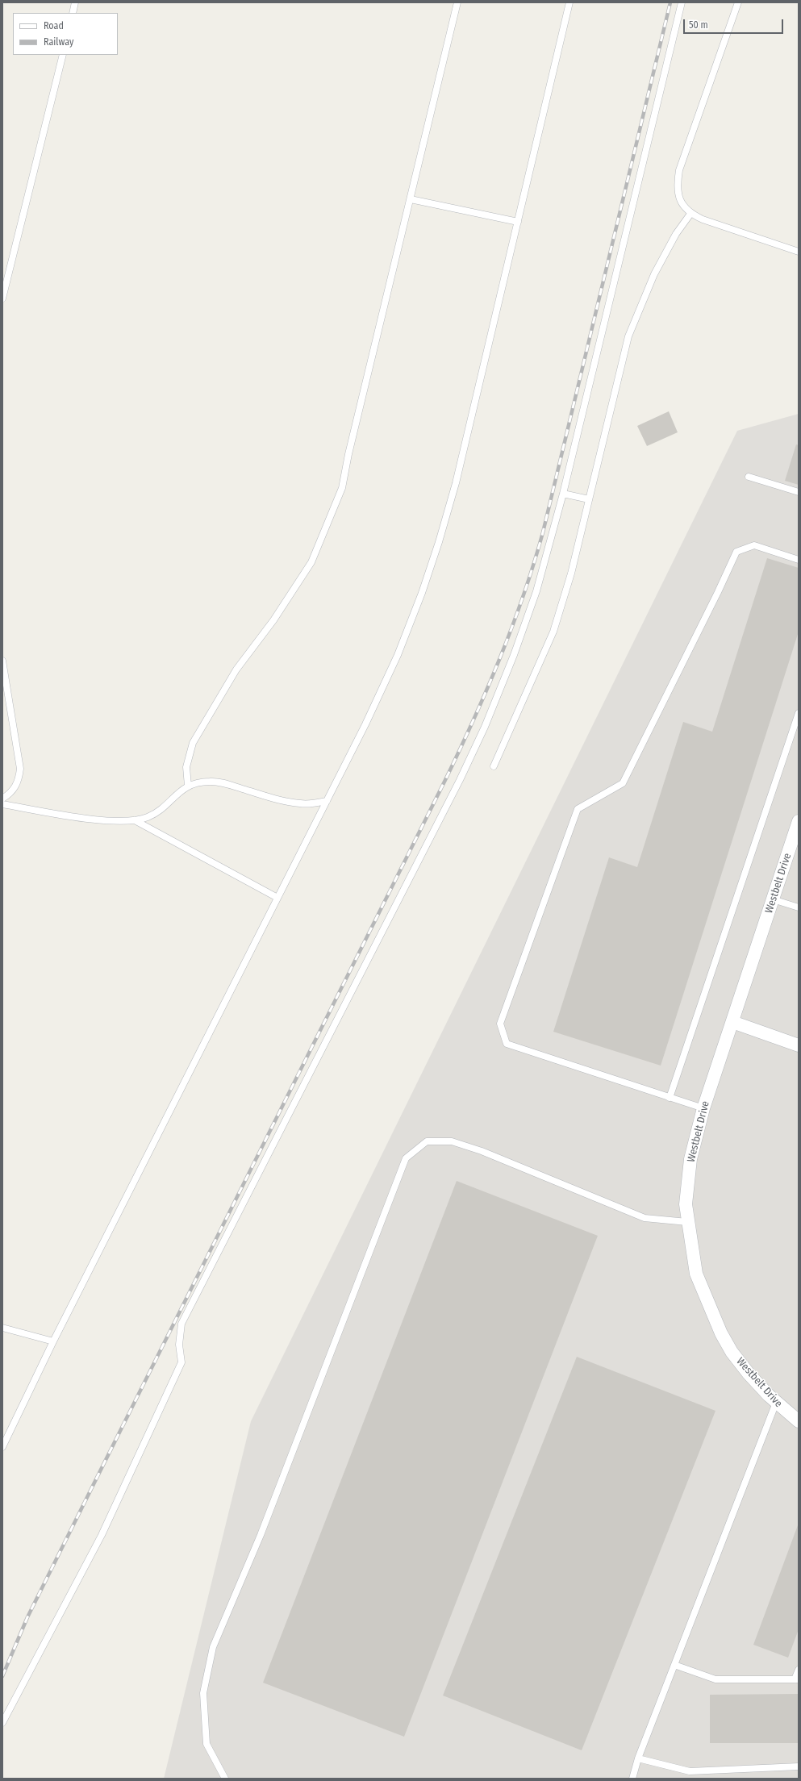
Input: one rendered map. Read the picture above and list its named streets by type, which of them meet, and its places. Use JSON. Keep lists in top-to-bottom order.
{
  "streets": {
    "street": ["Westbelt Drive"]
  },
  "legend": ["Road", "Railway"],
  "scale_bar": "50 m"
}
